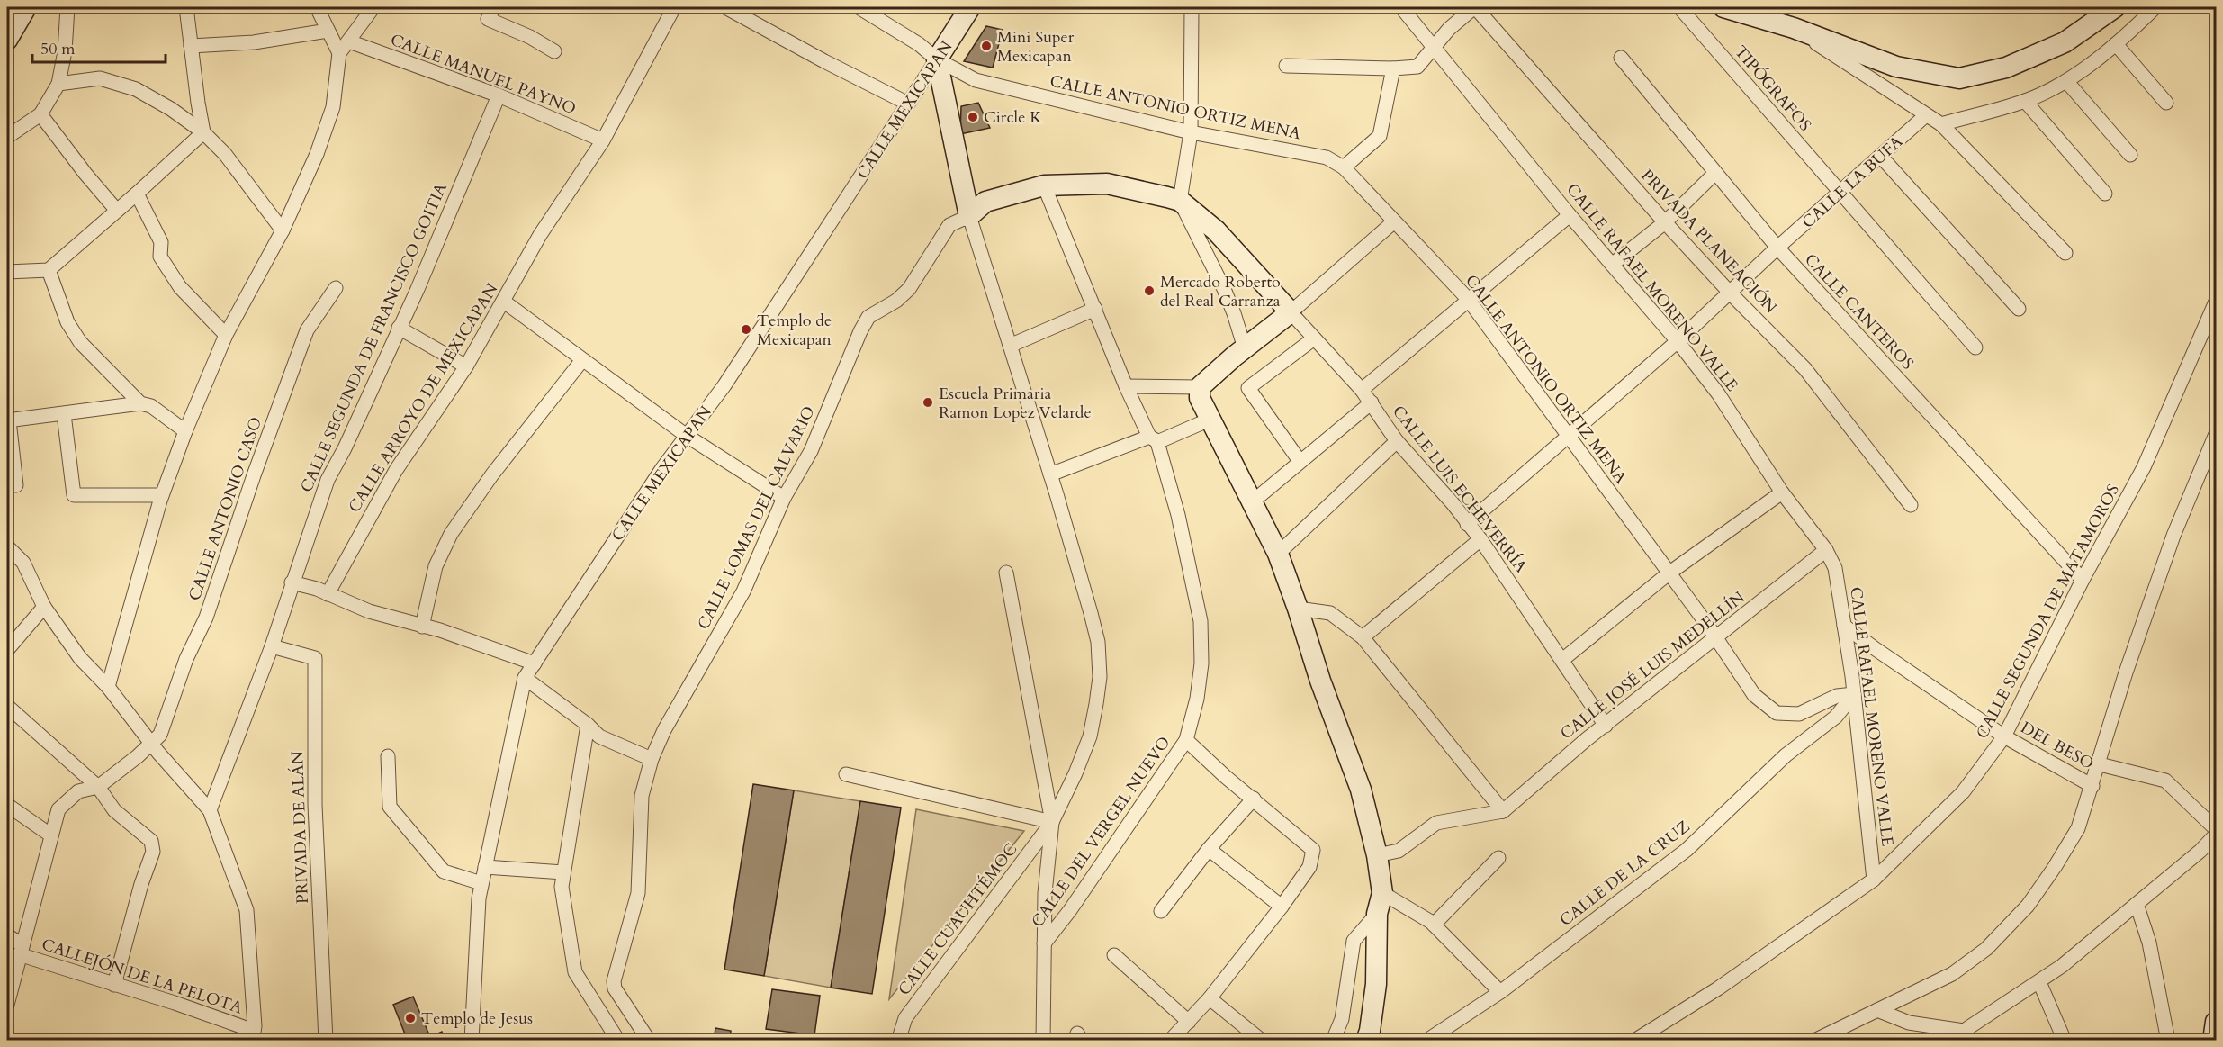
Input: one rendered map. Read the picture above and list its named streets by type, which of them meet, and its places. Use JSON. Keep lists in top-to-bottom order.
{
  "streets": {
    "street": [
      "CALLE MANUEL PAYNO",
      "TIPÓGRAFOS",
      "CALLE ANTONIO ORTIZ MENA",
      "CALLE MEXICAPAN",
      "CALLE LA BUFA",
      "PRIVADA PLANEACIÓN",
      "CALLE RAFAEL MORENO VALLE",
      "CALLE CANTEROS",
      "CALLE SEGUNDA DE FRANCISCO GOITIA",
      "CALLE ARROYO DE MEXICAPAN",
      "CALLE LUIS ECHEVERRÍA",
      "CALLE ANTONIO CASO",
      "CALLE LOMAS DEL CALVARIO",
      "CALLE SEGUNDA DE MATAMOROS",
      "CALLE JOSÉ LUIS MEDELLÍN",
      "DEL BESO",
      "PRIVADA DE ALÁN",
      "CALLE DEL VERGEL NUEVO",
      "CALLE DE LA CRUZ",
      "CALLE CUAUHTÉMOC",
      "CALLEJÓN DE LA PELOTA"
    ]
  },
  "crossings": [
    ["CALLE MANUEL PAYNO", "CALLE SEGUNDA DE FRANCISCO GOITIA"],
    ["CALLE MANUEL PAYNO", "CALLE ARROYO DE MEXICAPAN"],
    ["TIPÓGRAFOS", "CALLE LA BUFA"],
    ["CALLE ANTONIO ORTIZ MENA", "CALLE MEXICAPAN"],
    ["CALLE ANTONIO ORTIZ MENA", "CALLE LA BUFA"],
    ["CALLE ANTONIO ORTIZ MENA", "CALLE RAFAEL MORENO VALLE"],
    ["CALLE ANTONIO ORTIZ MENA", "CALLE JOSÉ LUIS MEDELLÍN"],
    ["CALLE ANTONIO ORTIZ MENA", "CALLE DE LA CRUZ"],
    ["CALLE LA BUFA", "PRIVADA PLANEACIÓN"],
    ["CALLE LA BUFA", "CALLE RAFAEL MORENO VALLE"],
    ["CALLE LA BUFA", "CALLE CANTEROS"],
    ["CALLE LA BUFA", "CALLE LUIS ECHEVERRÍA"],
    ["CALLE RAFAEL MORENO VALLE", "CALLE SEGUNDA DE MATAMOROS"],
    ["CALLE RAFAEL MORENO VALLE", "CALLE JOSÉ LUIS MEDELLÍN"],
    ["CALLE RAFAEL MORENO VALLE", "DEL BESO"],
    ["CALLE RAFAEL MORENO VALLE", "CALLE DE LA CRUZ"],
    ["CALLE CANTEROS", "CALLE SEGUNDA DE MATAMOROS"],
    ["CALLE SEGUNDA DE FRANCISCO GOITIA", "PRIVADA DE ALÁN"],
    ["CALLE LUIS ECHEVERRÍA", "CALLE JOSÉ LUIS MEDELLÍN"],
    ["CALLE ANTONIO CASO", "CALLEJÓN DE LA PELOTA"],
    ["CALLE SEGUNDA DE MATAMOROS", "DEL BESO"]
  ],
  "places": [
    "Mini Super Mexicapan",
    "Circle K",
    "Mercado Roberto del Real Carranza",
    "Templo de Mexicapan",
    "Escuela Primaria Ramon Lopez Velarde",
    "Templo de Jesus"
  ],
  "scale_bar": "50 m"
}
